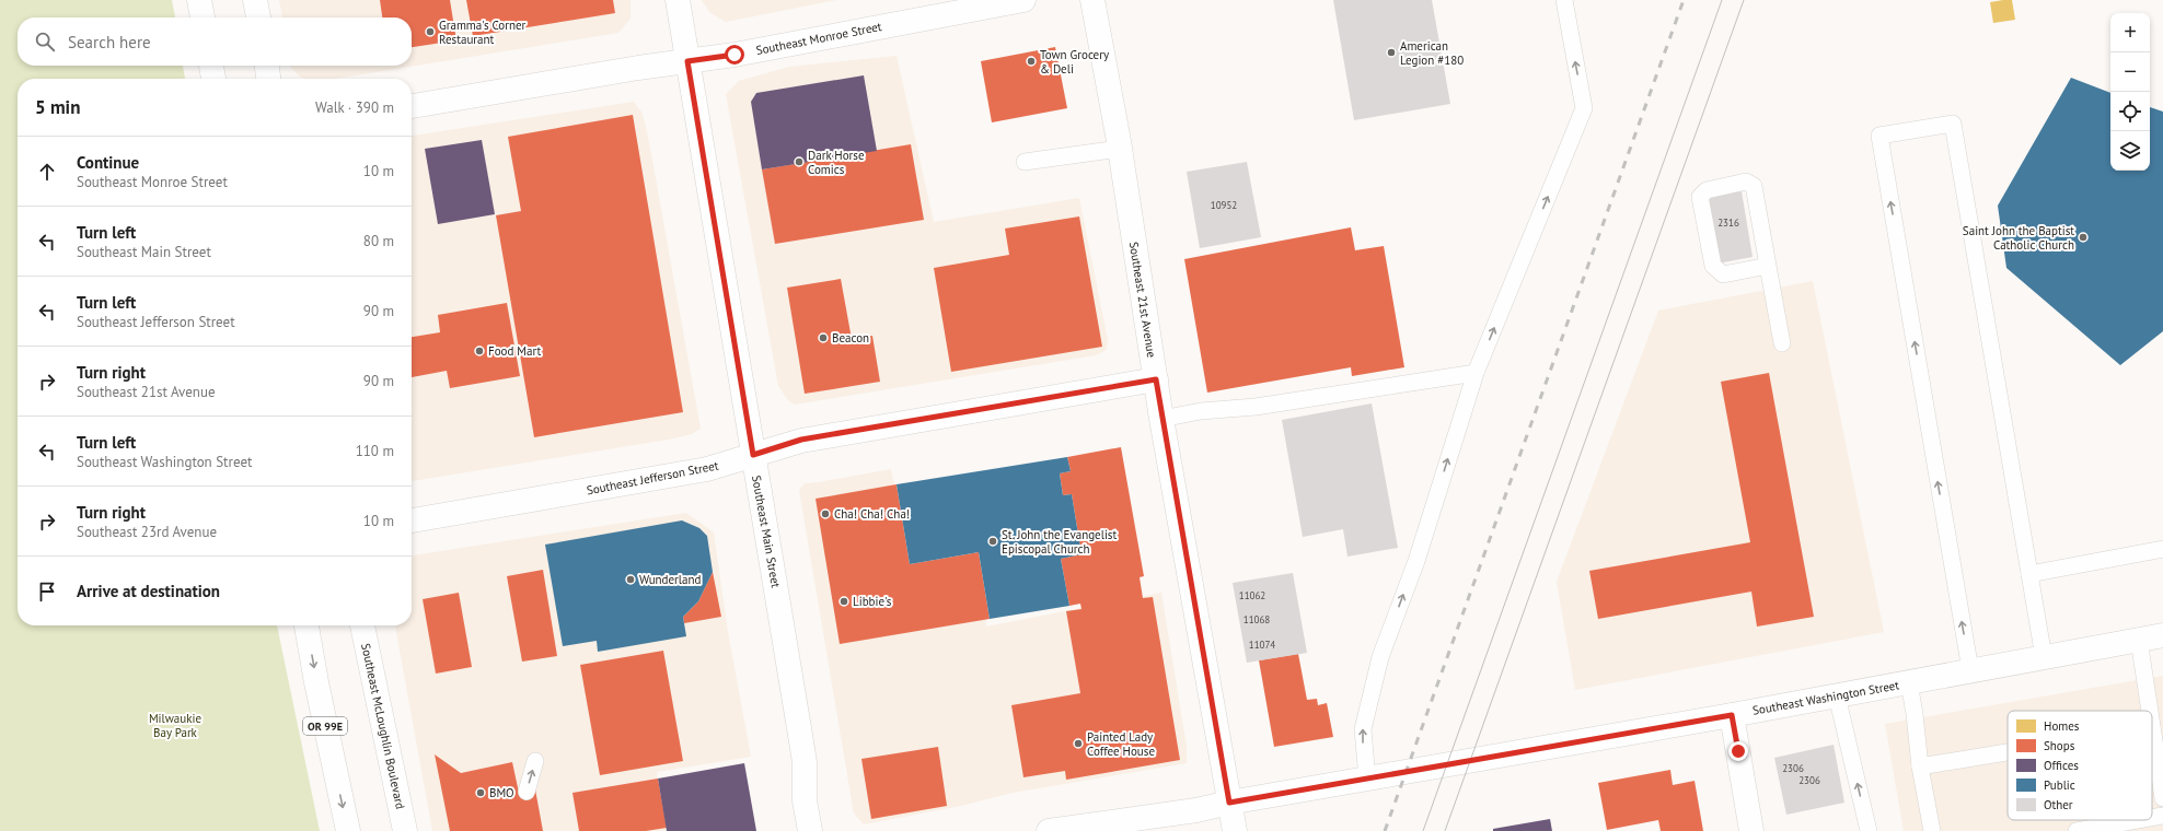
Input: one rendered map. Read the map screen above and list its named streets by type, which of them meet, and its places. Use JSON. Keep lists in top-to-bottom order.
{
  "streets": {
    "street": [
      "Southeast Monroe Street",
      "Southeast 21st Avenue",
      "Southeast Jefferson Street",
      "Southeast Main Street",
      "Southeast Washington Street",
      "OR 99E",
      "Southeast McLoughlin Boulevard"
    ]
  },
  "crossings": [
    ["Southeast Monroe Street", "Southeast Main Street"],
    ["Southeast 21st Avenue", "Southeast Jefferson Street"],
    ["Southeast 21st Avenue", "Southeast Washington Street"],
    ["Southeast Jefferson Street", "Southeast Main Street"]
  ],
  "parks": ["Milwaukie Bay Park"],
  "places": [
    "Gramma's Corner Restaurant",
    "American Legion #180",
    "Town Grocery & Deli",
    "Dark Horse Comics",
    "Saint John the Baptist Catholic Church",
    "Beacon",
    "Food Mart",
    "Cha! Cha! Cha!",
    "St. John the Evangelist Episcopal Church",
    "Wunderland",
    "Libbie's",
    "Painted Lady Coffee House",
    "BMO"
  ],
  "house_numbers": [
    "10952",
    "2316",
    "11062",
    "11068",
    "11074",
    "2306",
    "2306"
  ],
  "legend": [
    "Homes",
    "Shops",
    "Offices",
    "Public",
    "Other"
  ],
  "page": {
    "map_buttons": ["+", "−"],
    "search": "Search here",
    "heading": ["5 min", "Walk · 390 m"],
    "list": [
      ["Continue", "Southeast Monroe Street", "10 m"],
      ["Turn left", "Southeast Main Street", "80 m"],
      ["Turn left", "Southeast Jefferson Street", "90 m"],
      ["Turn right", "Southeast 21st Avenue", "90 m"],
      ["Turn left", "Southeast Washington Street", "110 m"],
      ["Turn right", "Southeast 23rd Avenue", "10 m"],
      "Arrive at destination"
    ]
  }
}
